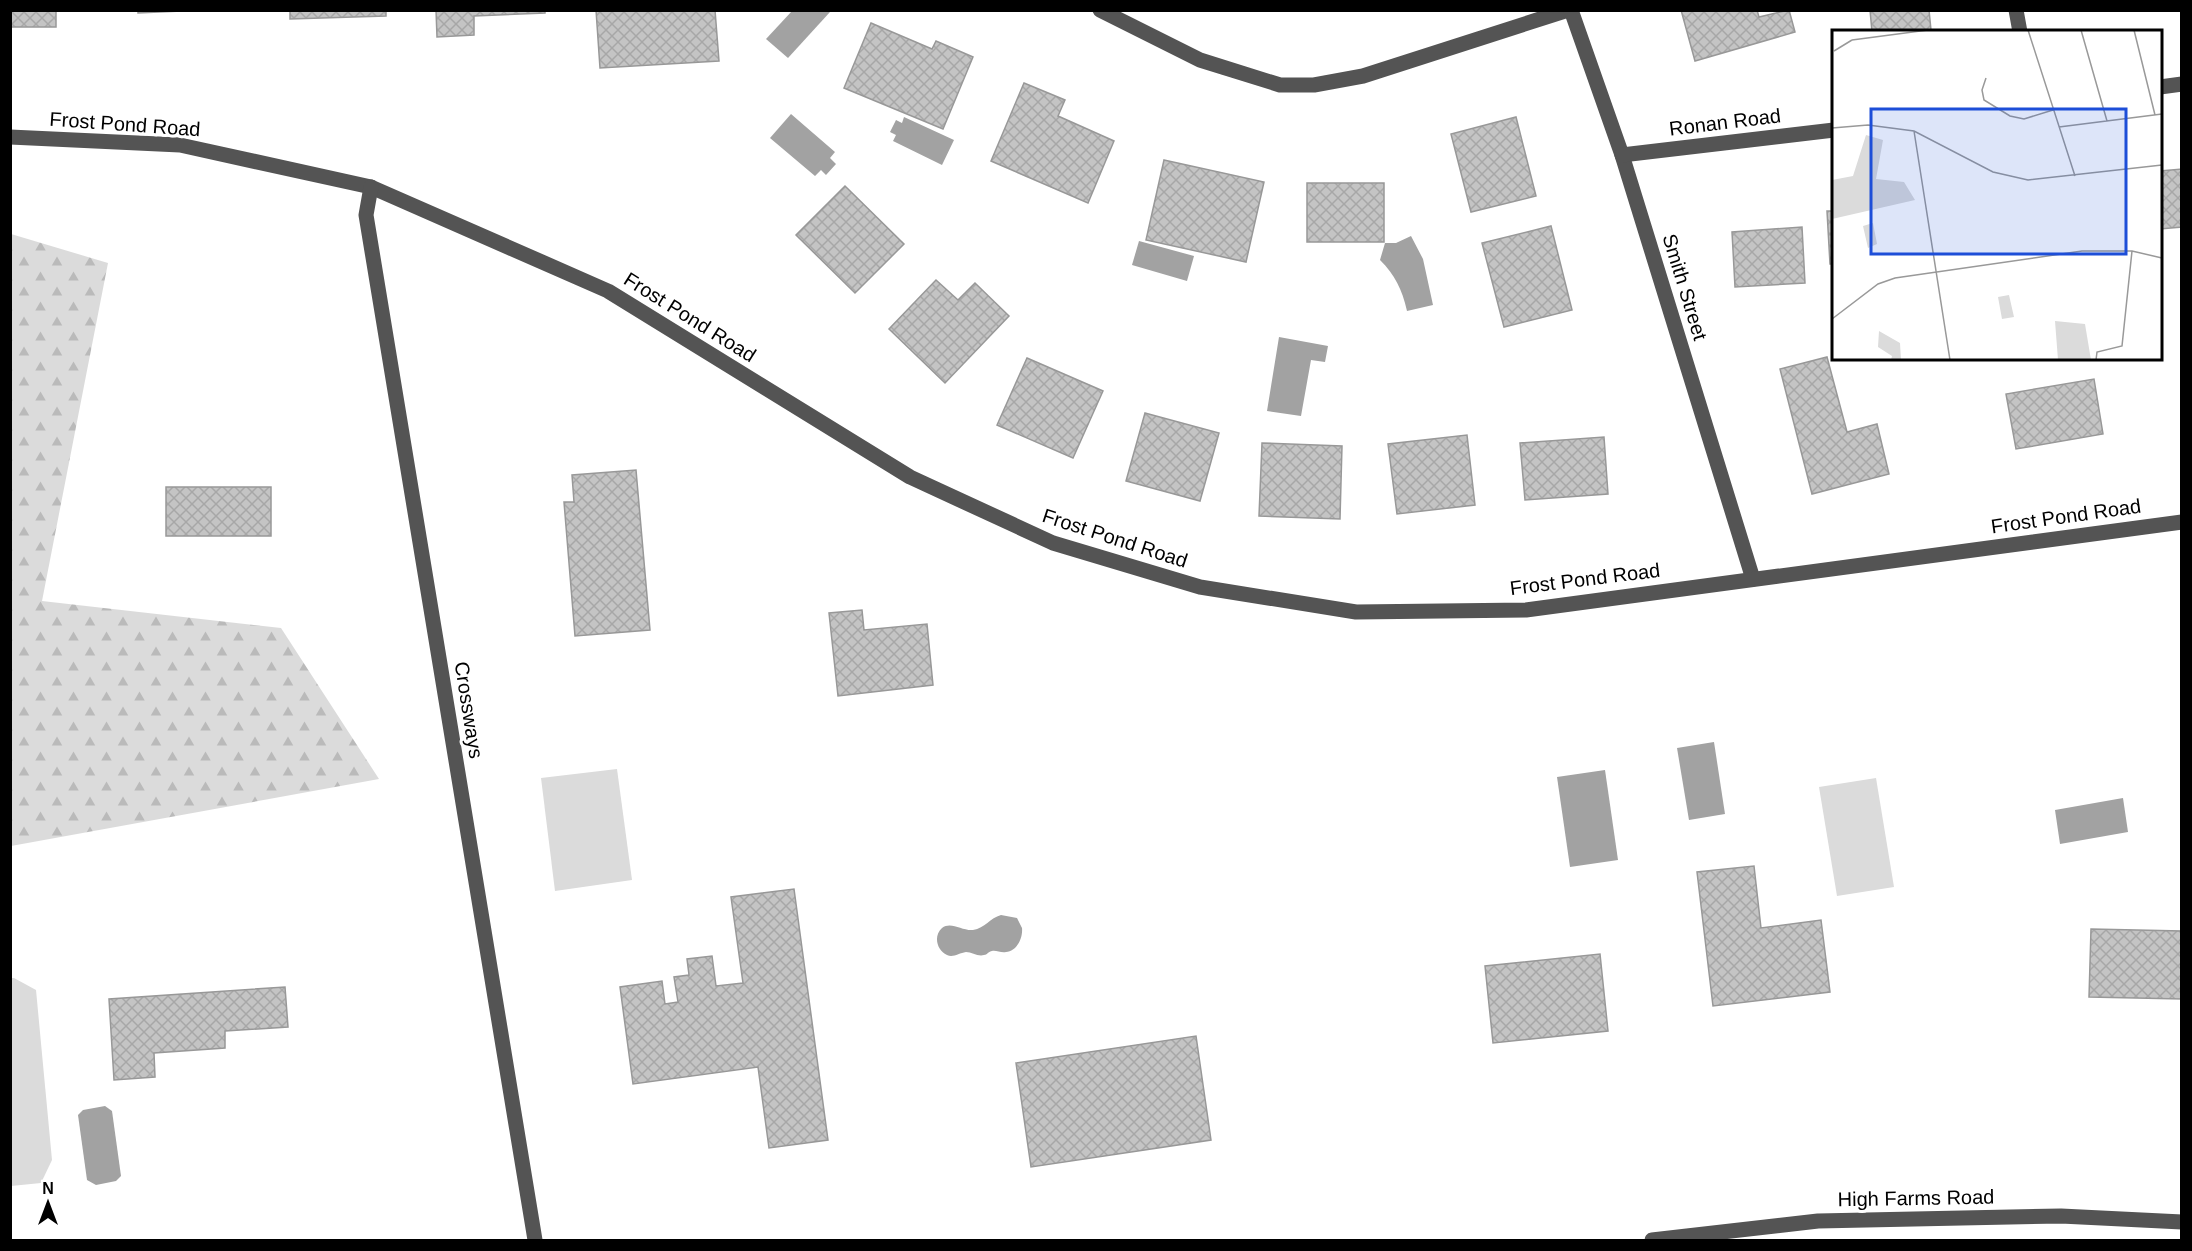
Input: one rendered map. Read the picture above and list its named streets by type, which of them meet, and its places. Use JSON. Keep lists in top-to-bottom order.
{
  "streets": {
    "street": [
      "Ronan Road",
      "Frost Pond Road",
      "Smith Street",
      "Crossways",
      "High Farms Road"
    ]
  },
  "crossings": [
    ["Ronan Road", "Smith Street"],
    ["Frost Pond Road", "Smith Street"],
    ["Frost Pond Road", "Crossways"]
  ],
  "north": "top"
}
